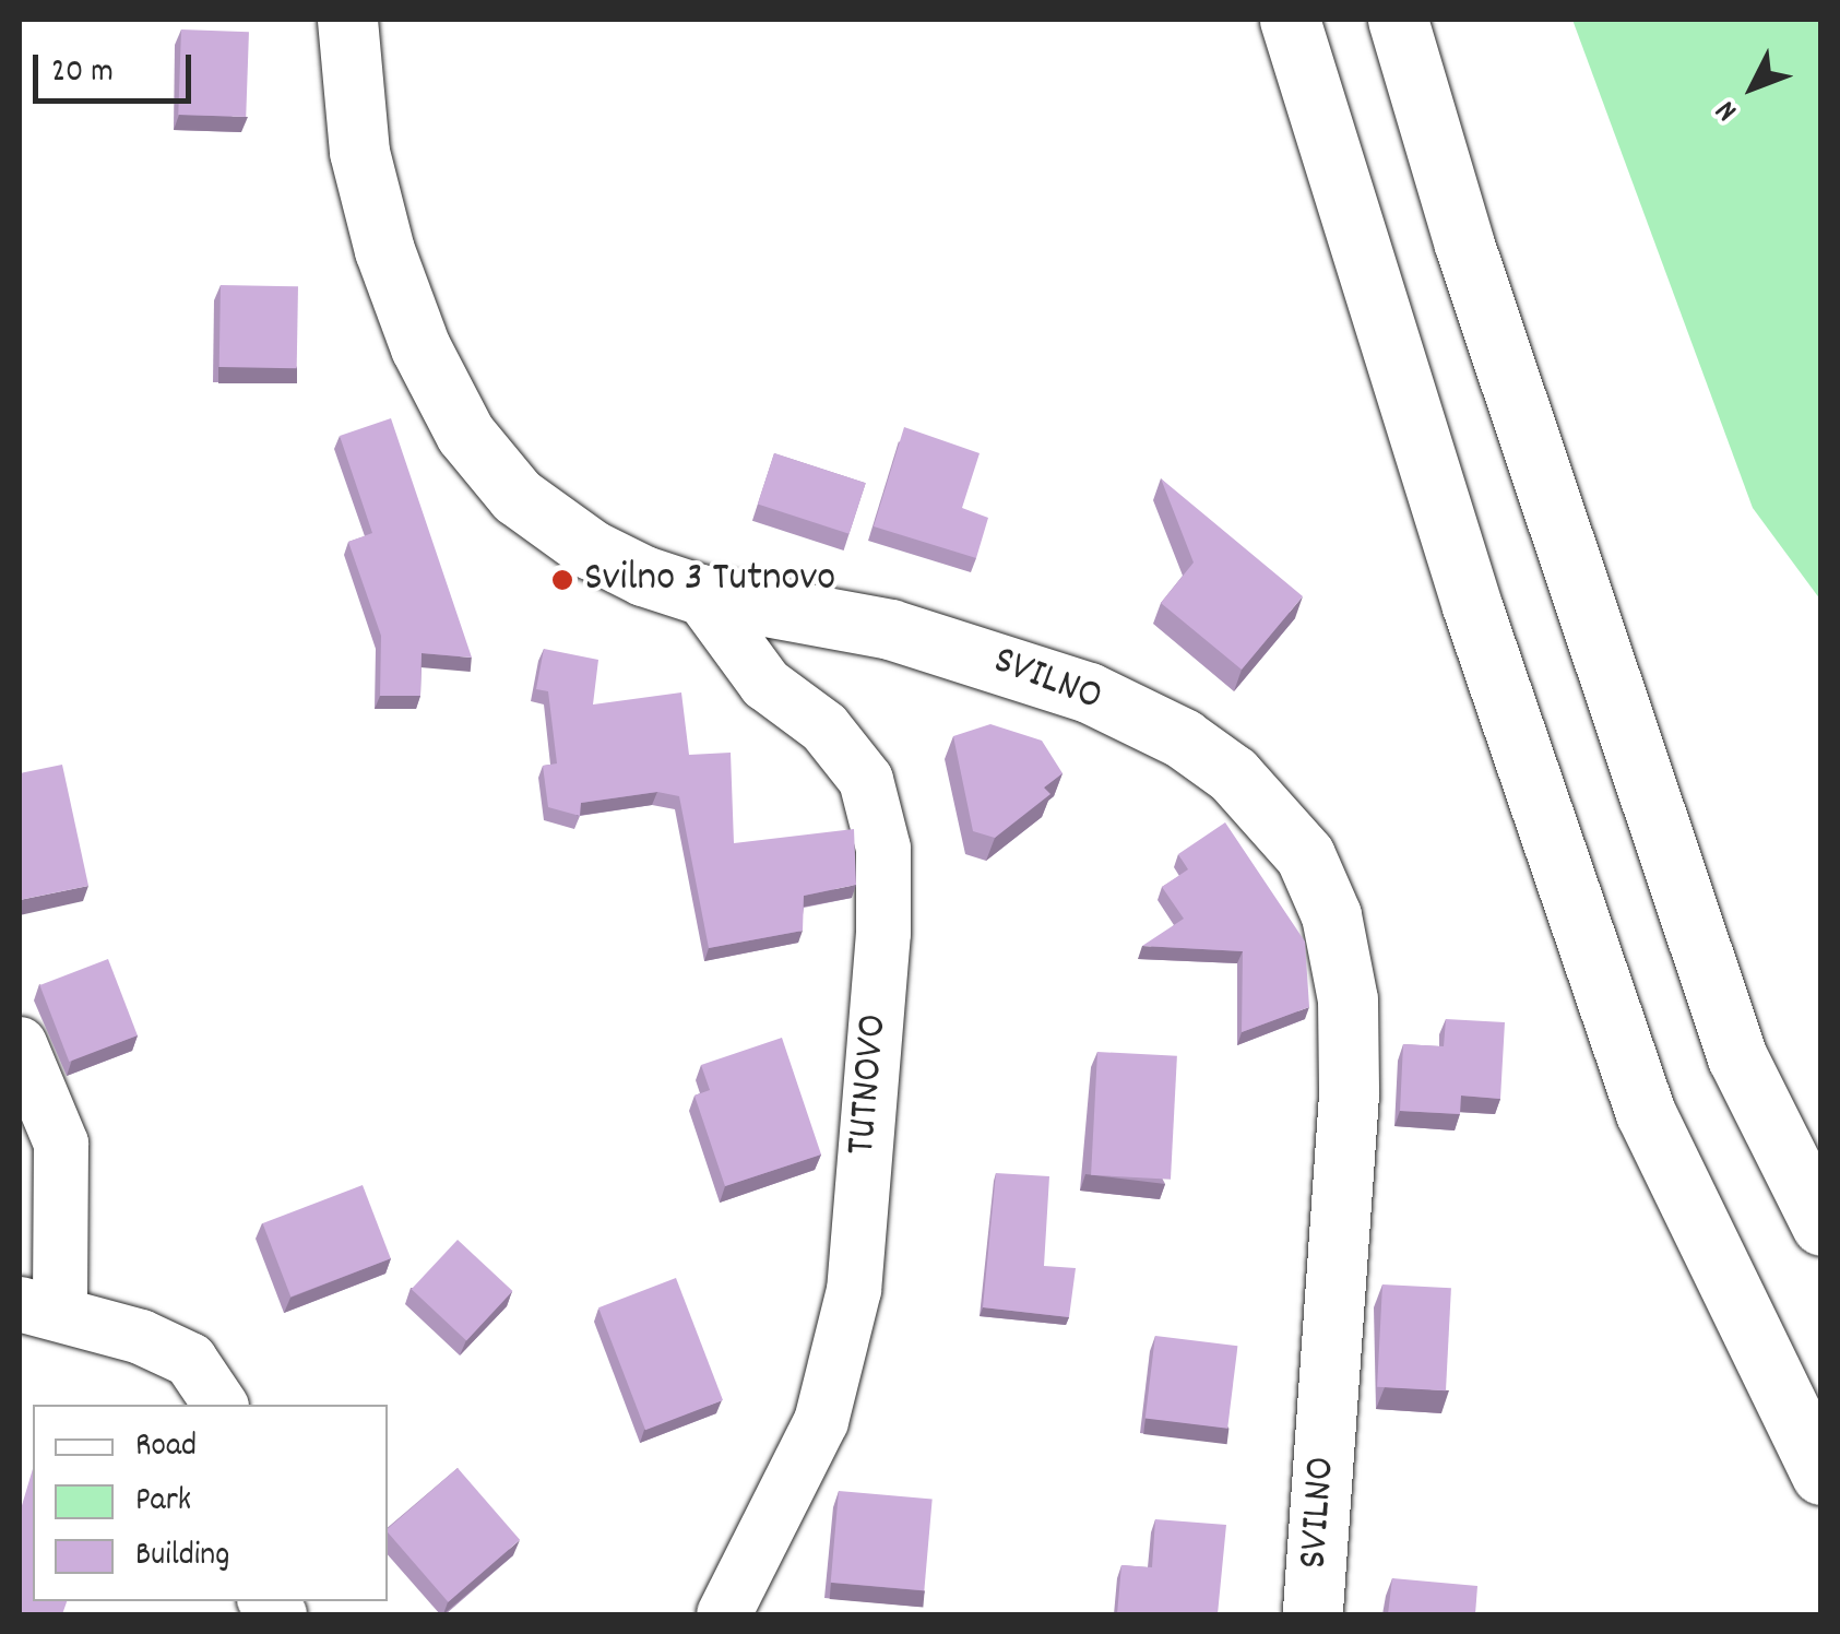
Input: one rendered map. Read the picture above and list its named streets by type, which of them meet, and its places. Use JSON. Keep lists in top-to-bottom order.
{
  "streets": {
    "main road": ["SVILNO"],
    "street": ["TUTNOVO"]
  },
  "crossings": [
    ["SVILNO", "TUTNOVO"]
  ],
  "places": ["Svilno 3 Tutnovo"],
  "legend": ["Road", "Park", "Building"],
  "scale_bar": "20 m",
  "north": "bottom left"
}
